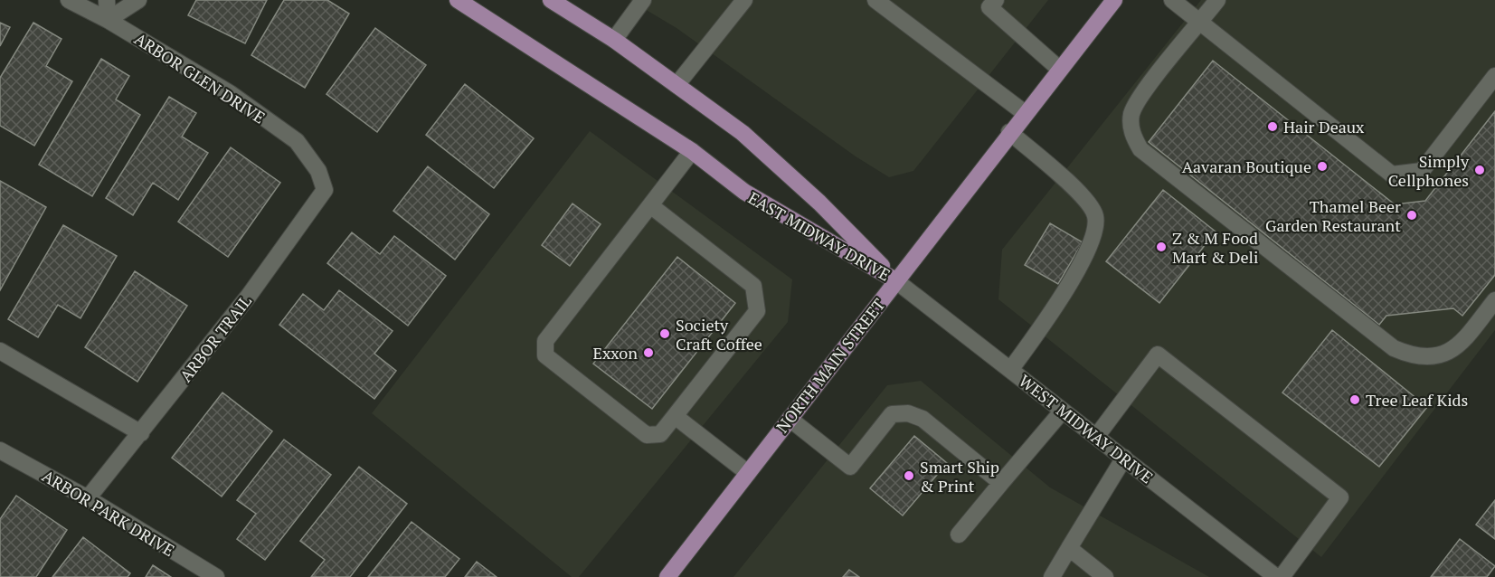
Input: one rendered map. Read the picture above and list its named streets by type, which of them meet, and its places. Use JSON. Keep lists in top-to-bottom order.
{
  "streets": {
    "main road": ["EAST MIDWAY DRIVE", "NORTH MAIN STREET"],
    "street": [
      "ARBOR GLEN DRIVE",
      "ARBOR TRAIL",
      "WEST MIDWAY DRIVE",
      "ARBOR PARK DRIVE"
    ]
  },
  "crossings": [
    ["ARBOR GLEN DRIVE", "ARBOR TRAIL"],
    ["EAST MIDWAY DRIVE", "NORTH MAIN STREET"],
    ["EAST MIDWAY DRIVE", "WEST MIDWAY DRIVE"],
    ["ARBOR TRAIL", "ARBOR PARK DRIVE"],
    ["NORTH MAIN STREET", "WEST MIDWAY DRIVE"]
  ],
  "places": [
    "Hair Deaux",
    "Aavaran Boutique",
    "Simply Cellphones",
    "Thamel Beer Garden Restaurant",
    "Z & M Food Mart & Deli",
    "Society Craft Coffee",
    "Exxon",
    "Tree Leaf Kids",
    "Smart Ship & Print"
  ]
}
